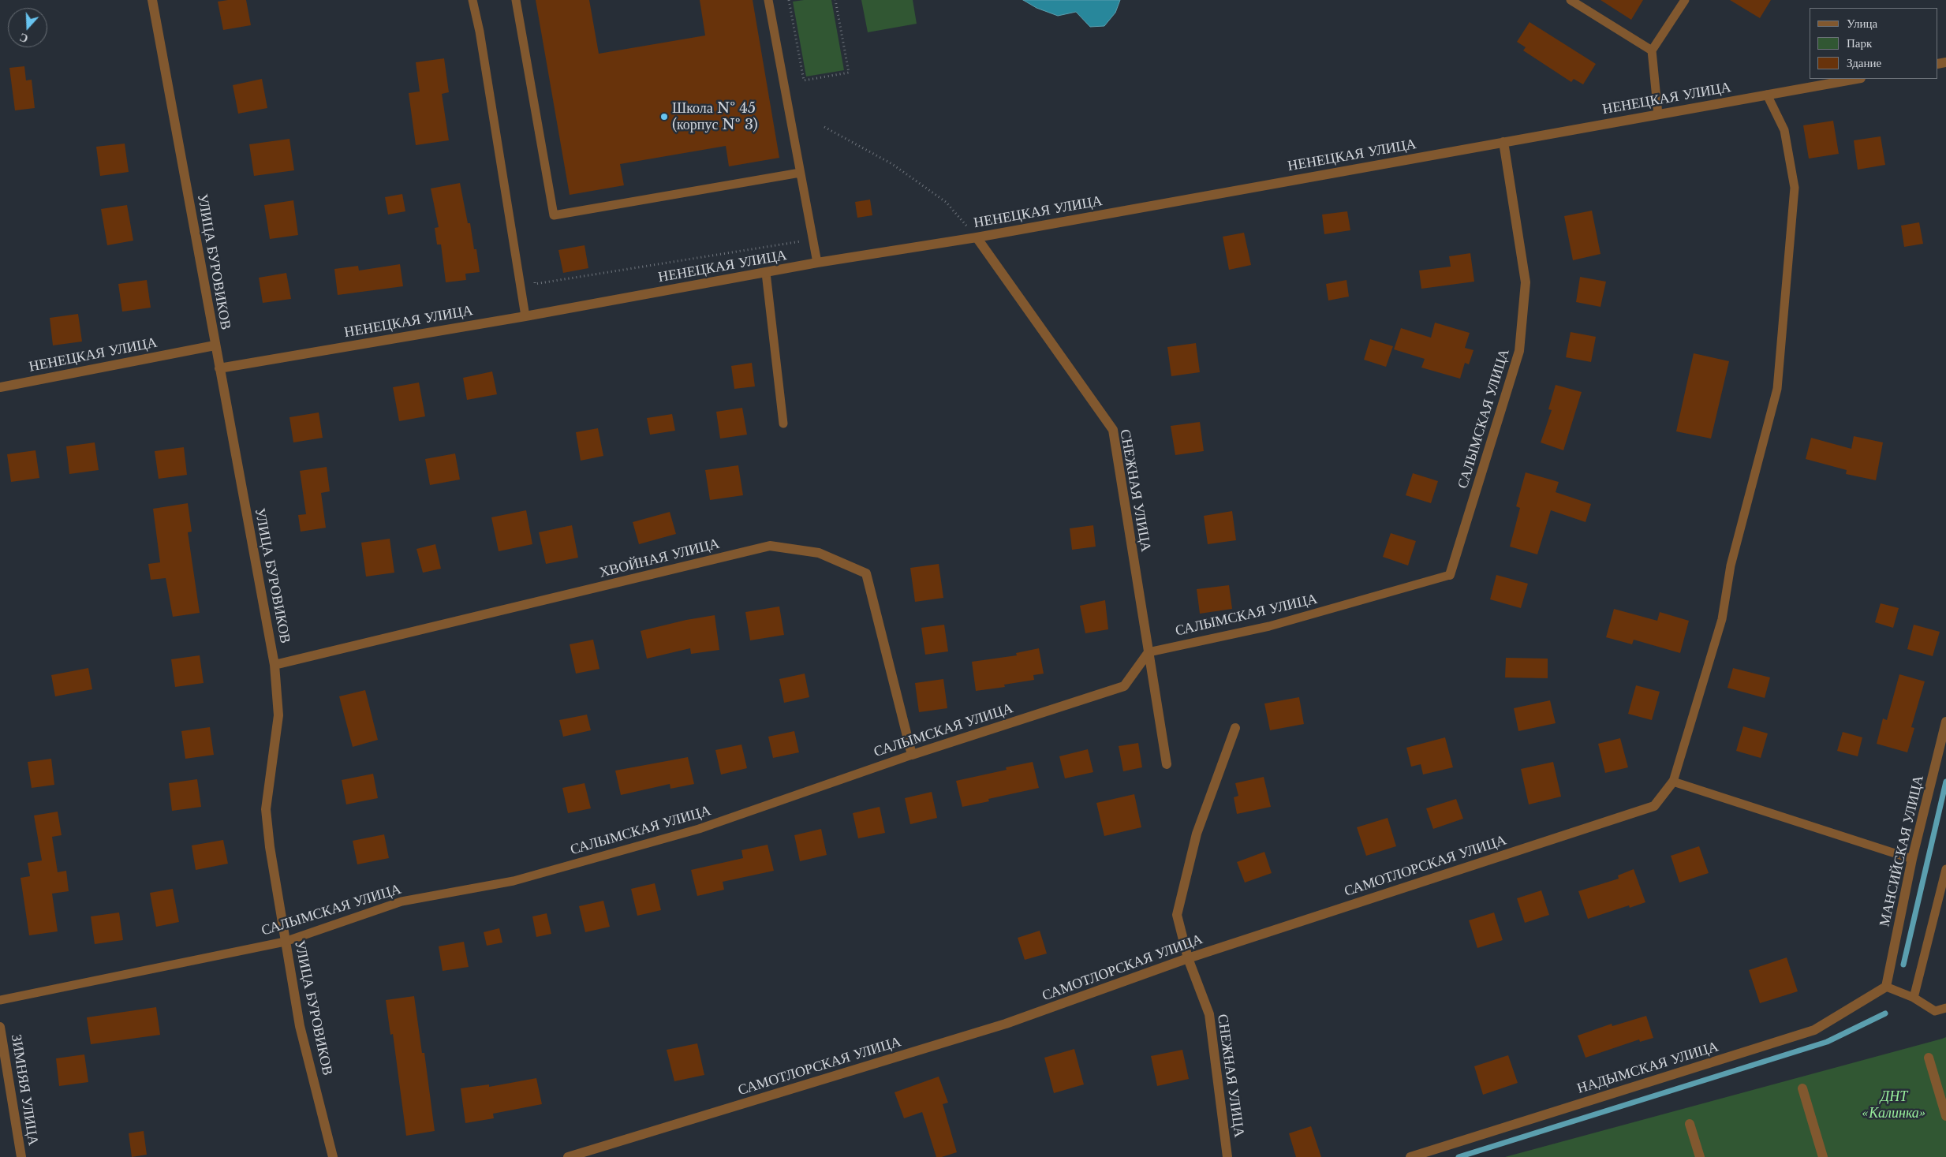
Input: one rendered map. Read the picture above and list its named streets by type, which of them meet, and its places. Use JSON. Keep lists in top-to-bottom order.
{
  "streets": {
    "street": [
      "НЕНЕЦКАЯ УЛИЦА",
      "УЛИЦА БУРОВИКОВ",
      "САЛЫМСКАЯ УЛИЦА",
      "СНЕЖНАЯ УЛИЦА",
      "ХВОЙНАЯ УЛИЦА",
      "МАНСИЙСКАЯ УЛИЦА",
      "САМОТЛОРСКАЯ УЛИЦА",
      "НАДЫМСКАЯ УЛИЦА",
      "ЗИМНЯЯ УЛИЦА"
    ]
  },
  "crossings": [
    ["НЕНЕЦКАЯ УЛИЦА", "УЛИЦА БУРОВИКОВ"],
    ["НЕНЕЦКАЯ УЛИЦА", "САЛЫМСКАЯ УЛИЦА"],
    ["НЕНЕЦКАЯ УЛИЦА", "СНЕЖНАЯ УЛИЦА"],
    ["УЛИЦА БУРОВИКОВ", "САЛЫМСКАЯ УЛИЦА"],
    ["УЛИЦА БУРОВИКОВ", "ХВОЙНАЯ УЛИЦА"],
    ["САЛЫМСКАЯ УЛИЦА", "СНЕЖНАЯ УЛИЦА"],
    ["САЛЫМСКАЯ УЛИЦА", "ХВОЙНАЯ УЛИЦА"],
    ["СНЕЖНАЯ УЛИЦА", "САМОТЛОРСКАЯ УЛИЦА"],
    ["МАНСИЙСКАЯ УЛИЦА", "НАДЫМСКАЯ УЛИЦА"]
  ],
  "parks": ["ДНТ «Калинка»"],
  "places": ["Школа № 45 (корпус № 3)"],
  "legend": ["Улица", "Парк", "Здание"],
  "north": "bottom"
}
